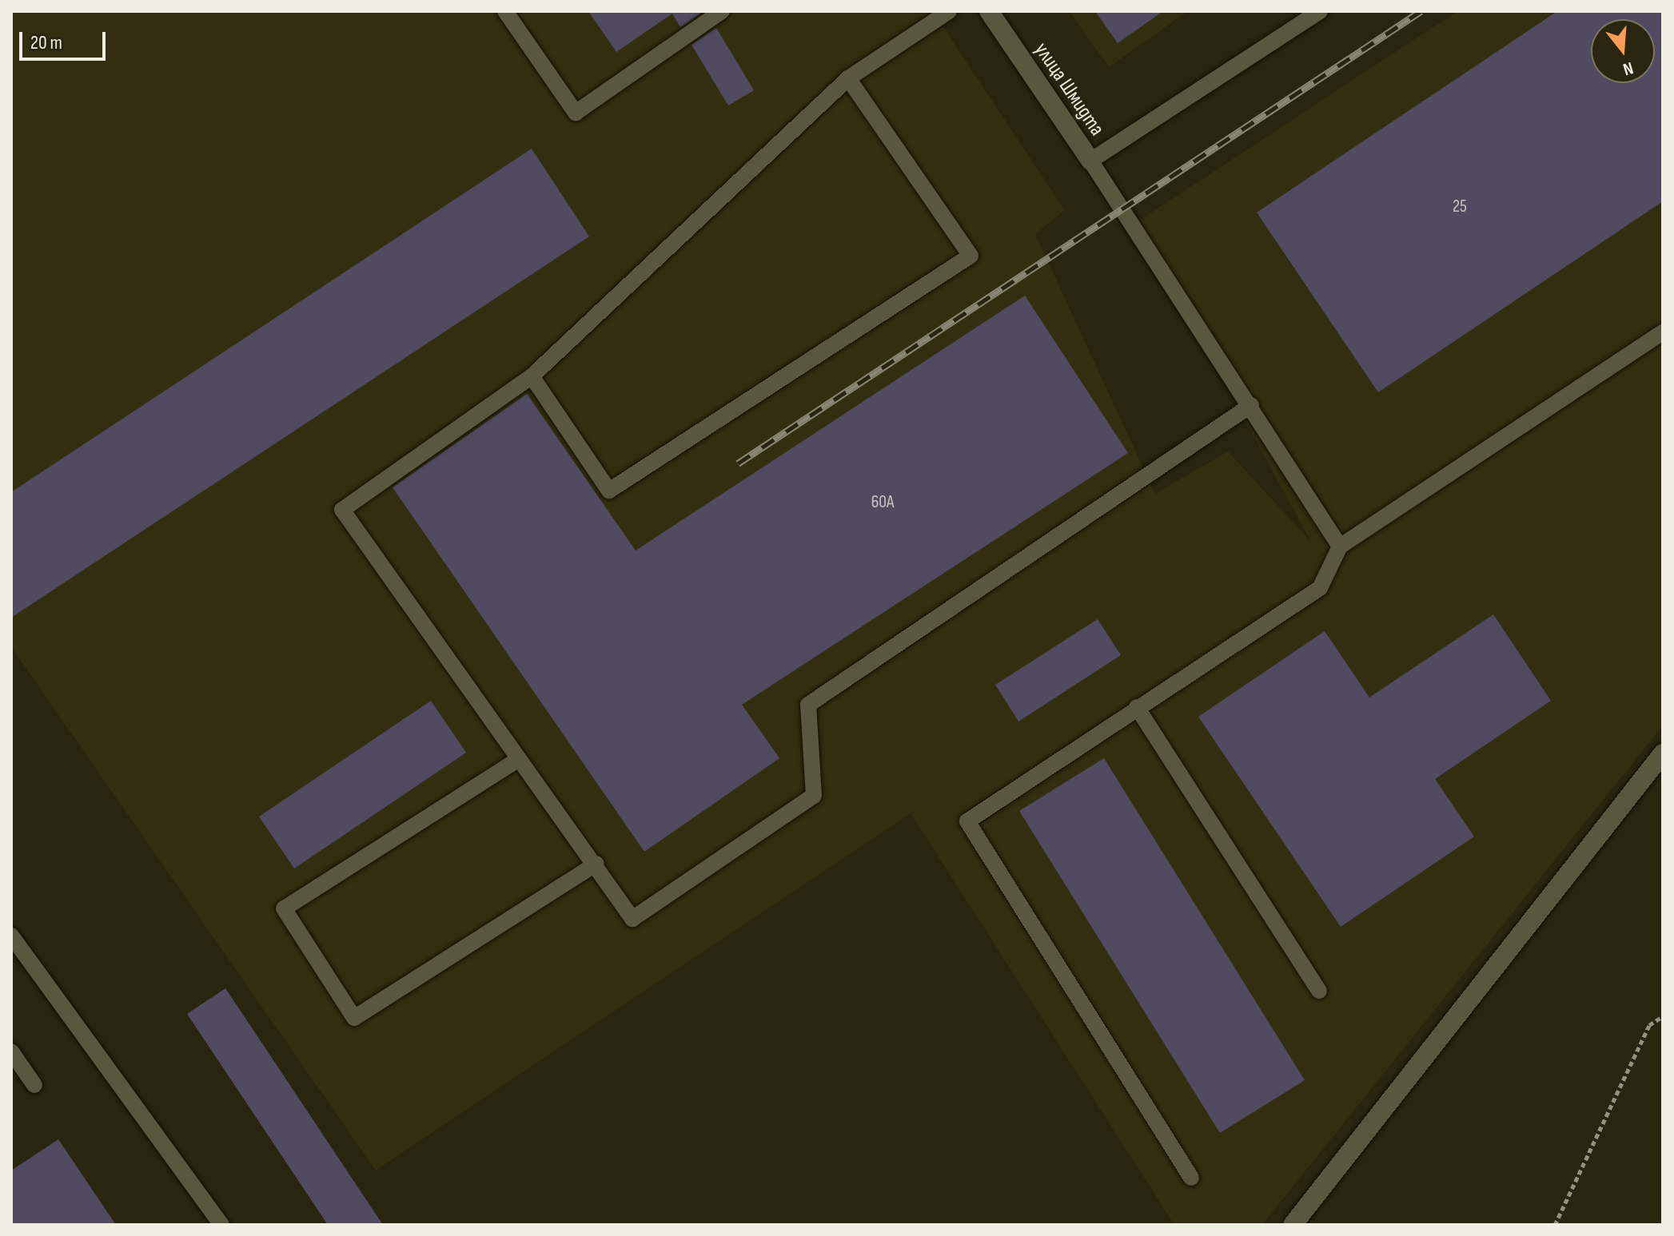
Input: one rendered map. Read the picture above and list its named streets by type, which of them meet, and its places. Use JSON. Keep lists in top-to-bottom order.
{
  "streets": {
    "street": ["улица Шмидта"]
  },
  "house_numbers": ["25", "60А"],
  "scale_bar": "20 m",
  "north": "bottom"
}
